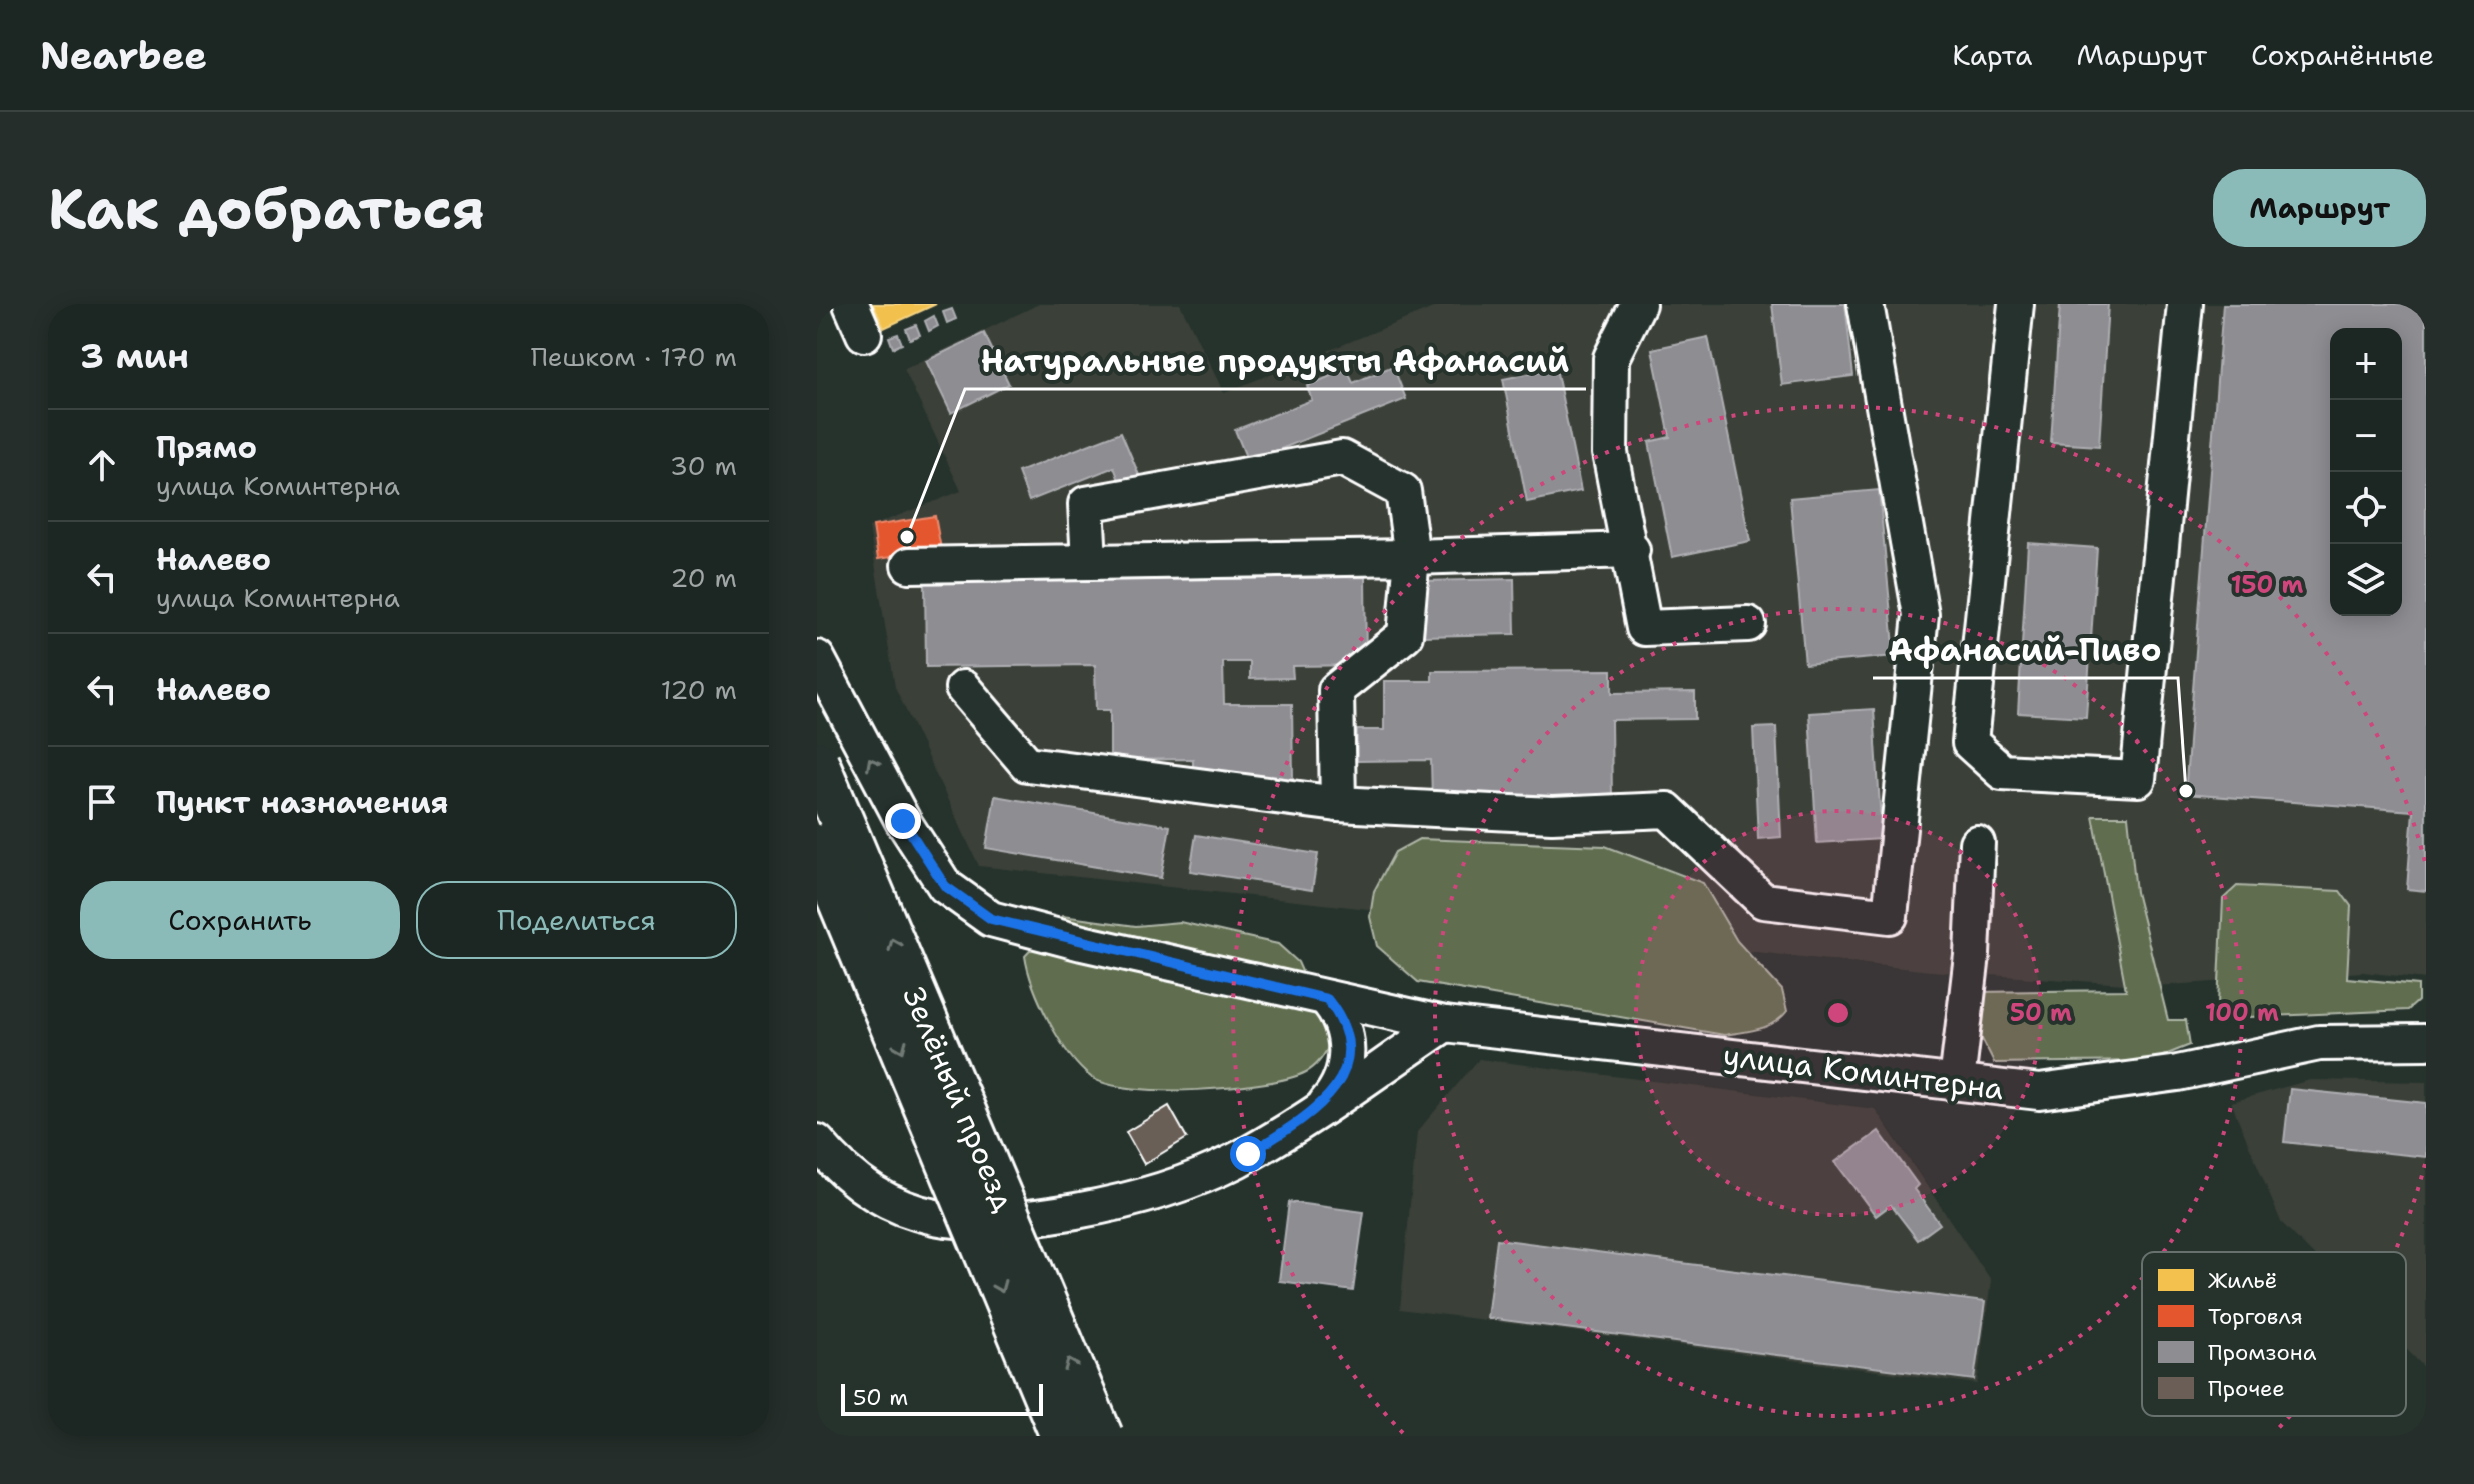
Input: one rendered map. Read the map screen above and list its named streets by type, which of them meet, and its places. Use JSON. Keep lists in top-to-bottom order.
{
  "streets": {
    "main road": ["Зелёный проезд"],
    "street": ["улица Коминтерна"]
  },
  "places": ["Натуральные продукты Афанасий", "Афанасий-Пиво"],
  "legend": [
    "Жильё",
    "Торговля",
    "Промзона",
    "Прочее"
  ],
  "scale_bar": "50 m",
  "page": {
    "header": "Nearbee",
    "nav": ["Карта", "Маршрут", "Сохранённые"],
    "buttons": [
      "Маршрут",
      ["Сохранить", "Поделиться"]
    ],
    "title": "Как добраться",
    "heading": ["3 мин", "Пешком · 170 m"],
    "map_buttons": ["+", "−"],
    "list": [
      ["Прямо", "улица Коминтерна", "30 m"],
      ["Налево", "улица Коминтерна", "20 m"],
      ["Налево", "120 m"],
      "Пункт назначения"
    ],
    "scale": "50 m"
  },
  "rings": ["150 m", "50 m", "100 m"]
}
